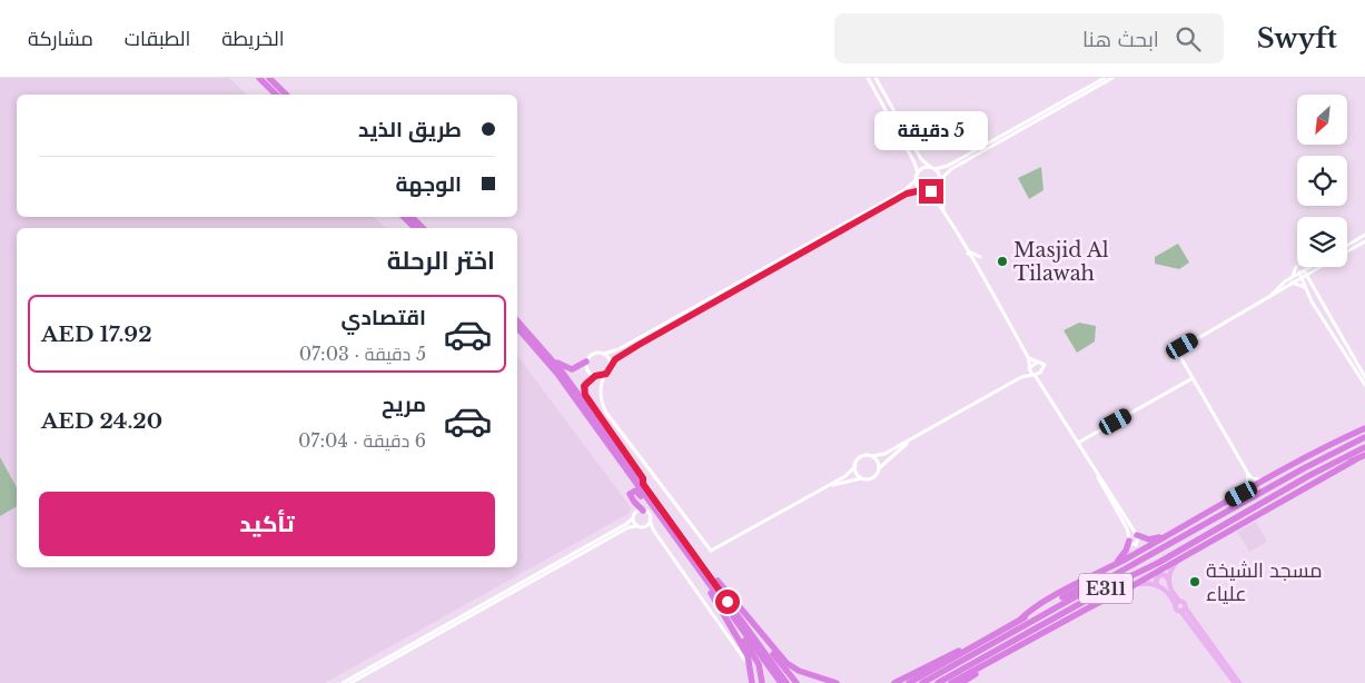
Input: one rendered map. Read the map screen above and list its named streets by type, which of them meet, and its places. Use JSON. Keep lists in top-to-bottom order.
{
  "streets": {
    "highway": ["E311"]
  },
  "places": ["Masjid Al Tilawah", "مسجد الشيخة علياء"],
  "north": "bottom left",
  "page": {
    "header": "Swyft",
    "search": "ابحث هنا",
    "nav": ["الخريطة", "الطبقات", "مشاركة"],
    "banner": ["طريق الذيد", "الوجهة"],
    "bubble": "5 دقيقة",
    "heading": "اختر الرحلة",
    "list": [
      {
        "name": "اقتصادي",
        "note": "5 دقيقة · 07:03",
        "value": "AED 17.92"
      },
      {
        "name": "مريح",
        "note": "6 دقيقة · 07:04",
        "value": "AED 24.20"
      }
    ],
    "buttons": "تأكيد"
  }
}
